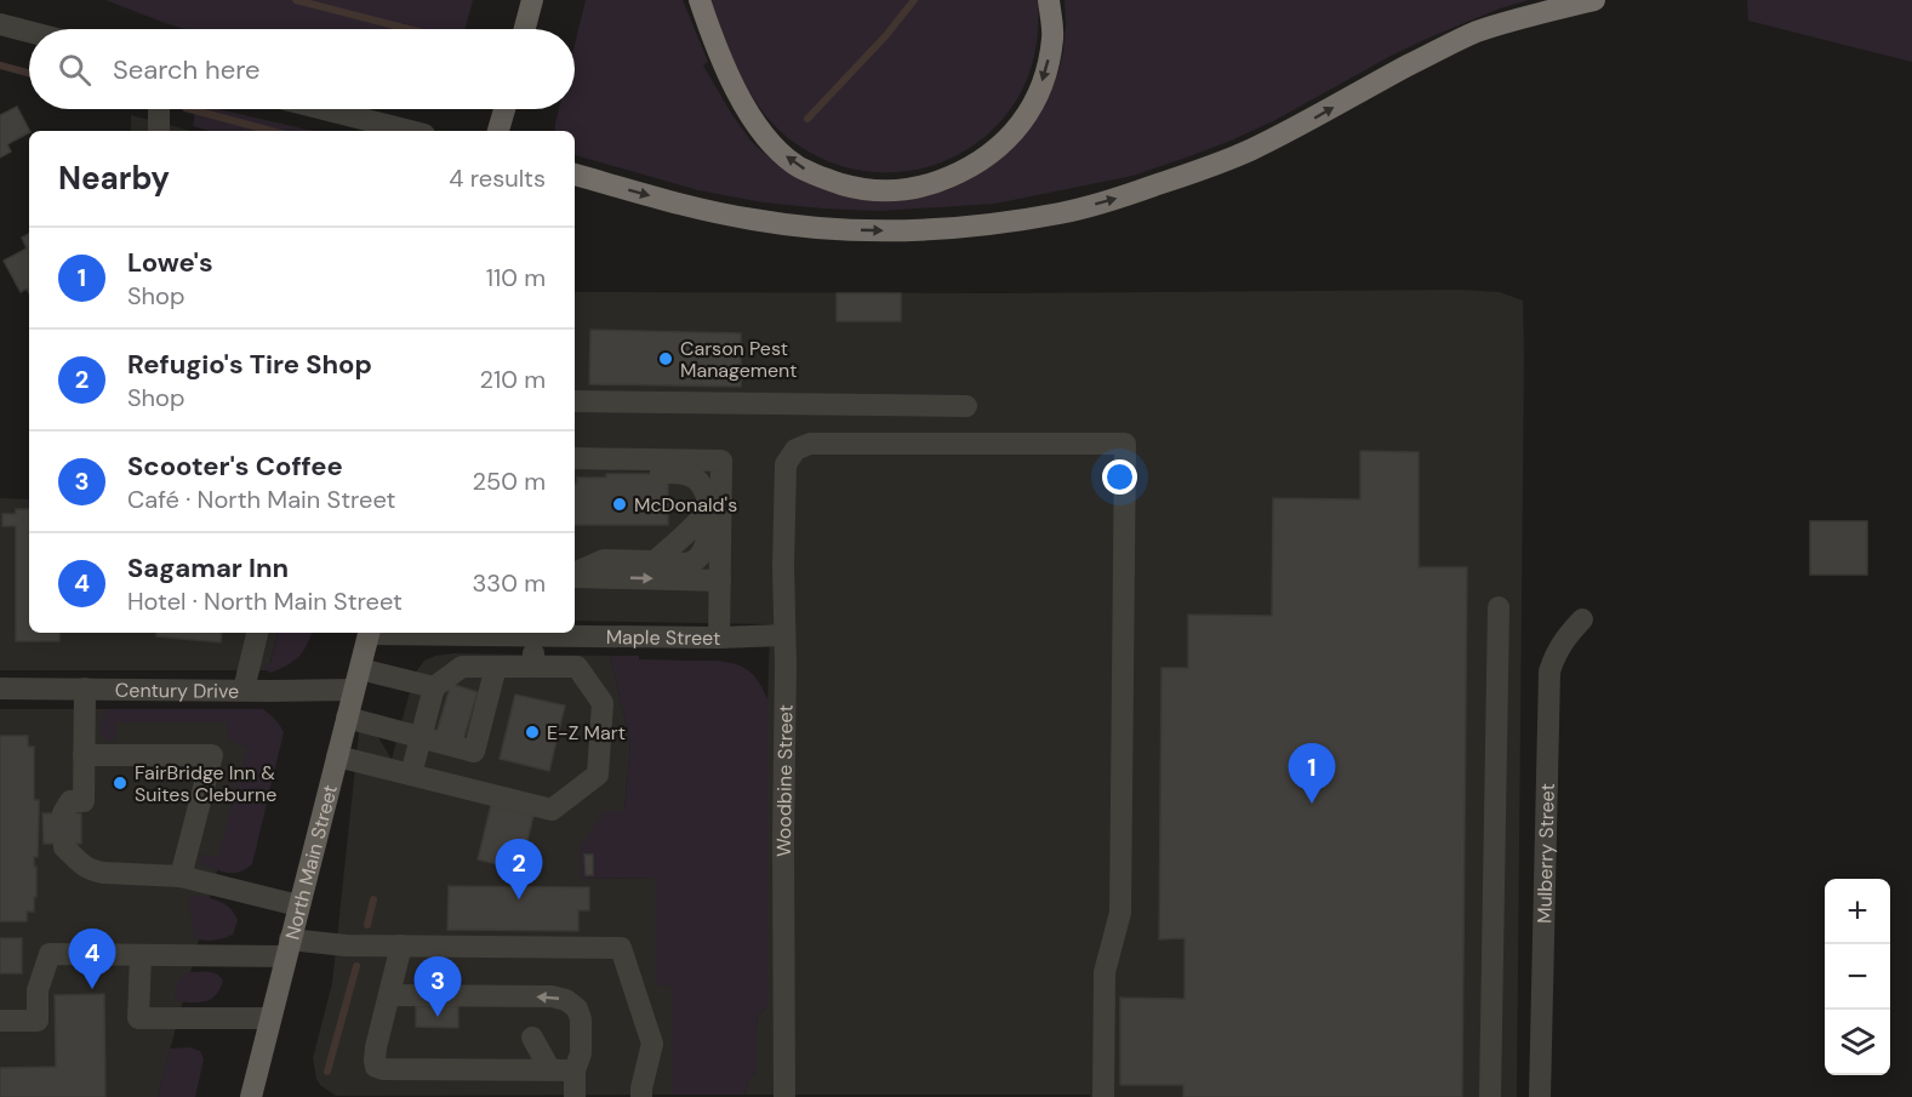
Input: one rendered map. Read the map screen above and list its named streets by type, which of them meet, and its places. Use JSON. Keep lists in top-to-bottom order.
{
  "streets": {
    "main road": ["North Main Street"],
    "street": [
      "Maple Street",
      "Century Drive",
      "Woodbine Street",
      "Mulberry Street"
    ]
  },
  "crossings": [
    ["Maple Street", "Woodbine Street"],
    ["Century Drive", "North Main Street"]
  ],
  "places": [
    "Carson Pest Management",
    "McDonald's",
    "E-Z Mart",
    "FairBridge Inn & Suites Cleburne"
  ],
  "page": {
    "search": "Search here",
    "heading": ["Nearby", "4 results"],
    "list": [
      {
        "mark": "1",
        "name": "Lowe's",
        "note": "Shop",
        "value": "110 m"
      },
      {
        "mark": "2",
        "name": "Refugio's Tire Shop",
        "note": "Shop",
        "value": "210 m"
      },
      {
        "mark": "3",
        "name": "Scooter's Coffee",
        "note": "Café · North Main Street",
        "value": "250 m"
      },
      {
        "mark": "4",
        "name": "Sagamar Inn",
        "note": "Hotel · North Main Street",
        "value": "330 m"
      }
    ],
    "pins": [
      "1",
      "2",
      "4",
      "3"
    ],
    "map_buttons": ["+", "−"]
  }
}
